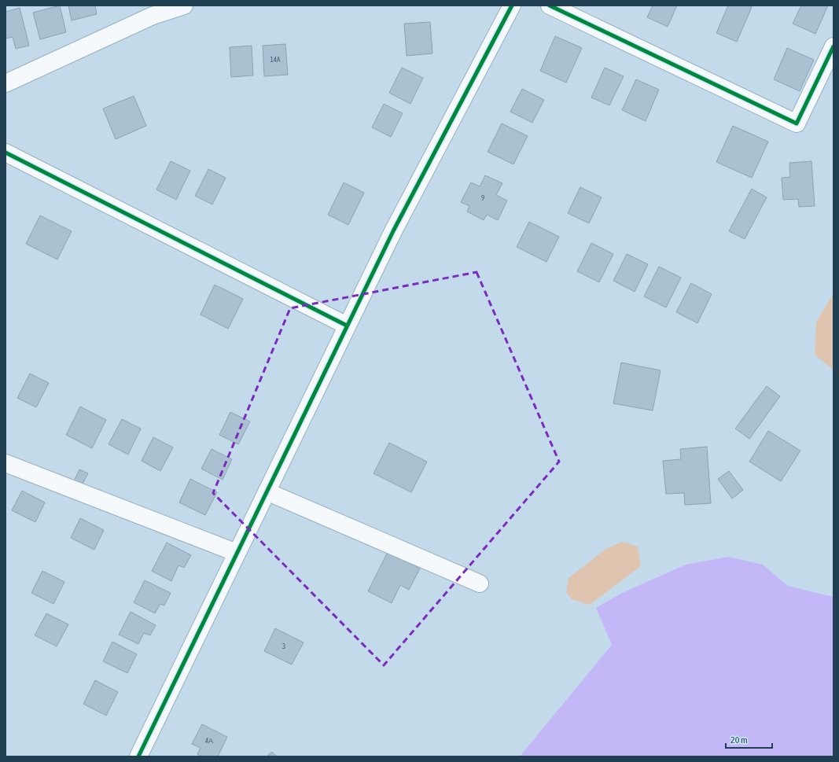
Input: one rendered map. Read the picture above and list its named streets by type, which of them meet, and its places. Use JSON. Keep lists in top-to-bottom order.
{
  "house_numbers": [
    "14A",
    "9",
    "3",
    "4А"
  ],
  "scale_bar": "20 m"
}
